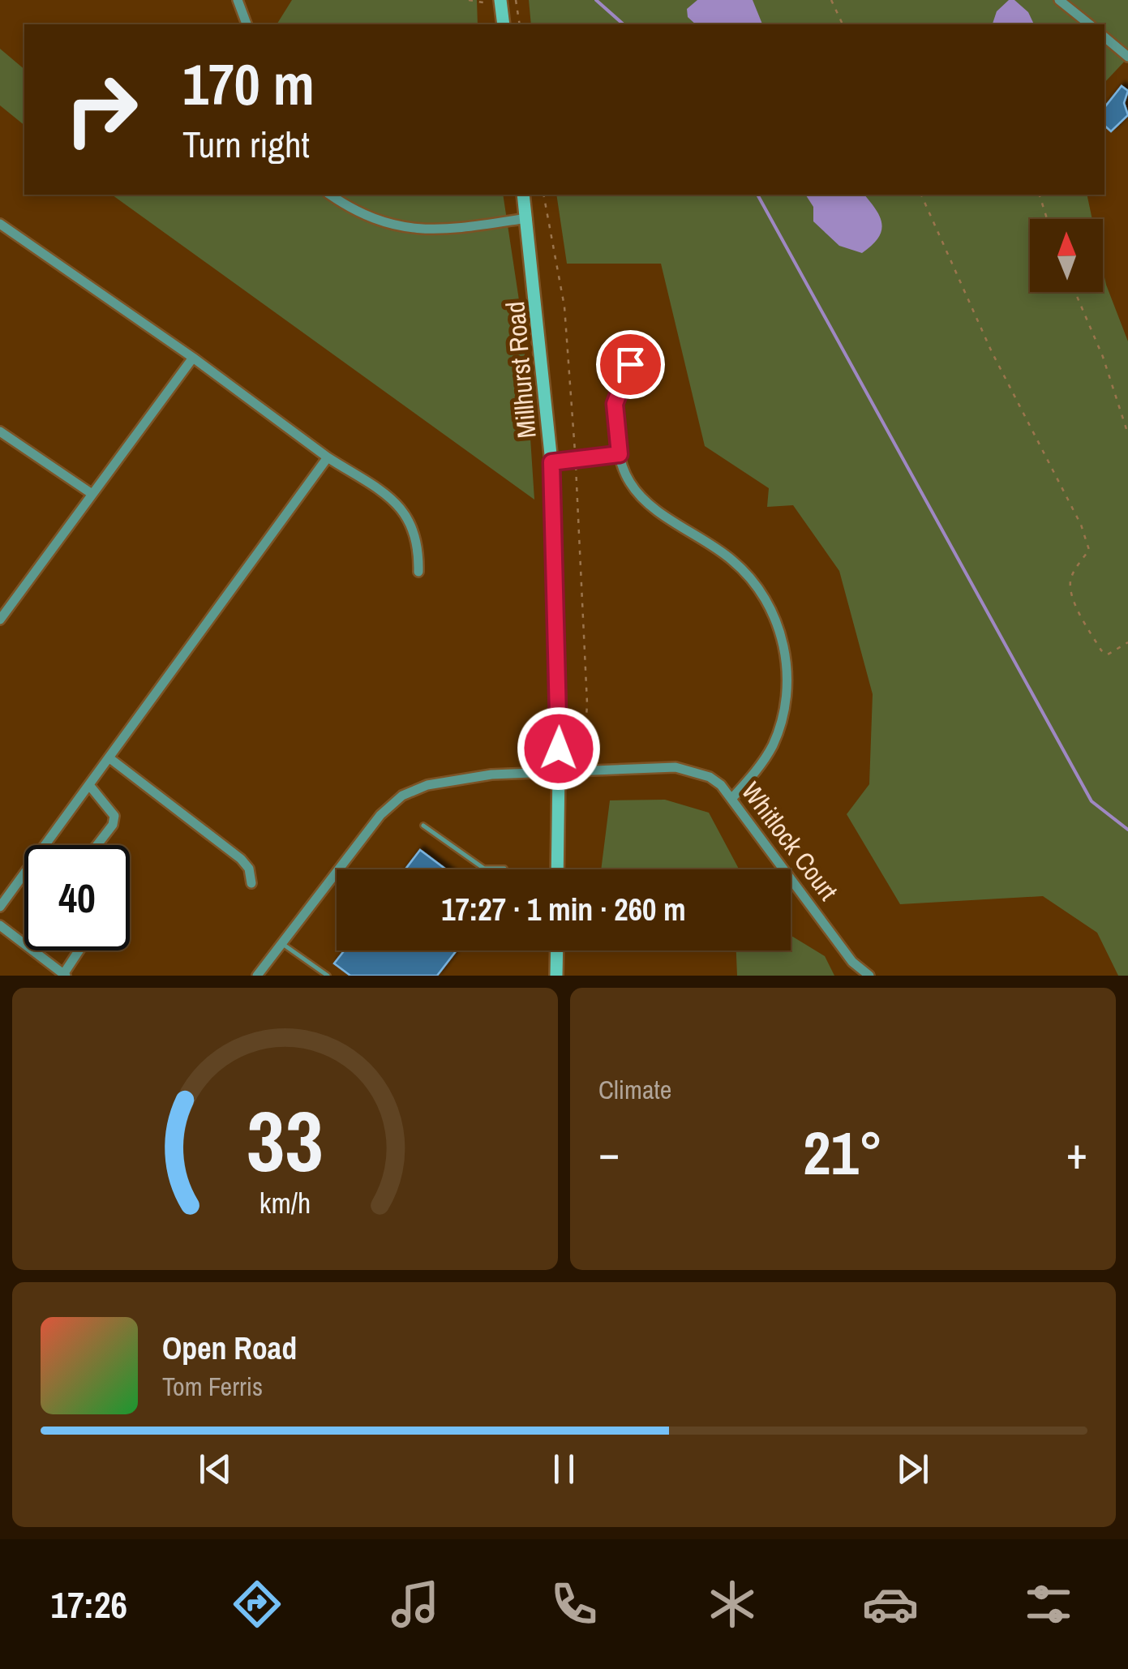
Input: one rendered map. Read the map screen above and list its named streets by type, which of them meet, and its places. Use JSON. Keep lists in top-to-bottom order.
{
  "streets": {
    "street": ["Millhurst Road", "Whitlock Court"]
  },
  "crossings": [
    ["Millhurst Road", "Whitlock Court"]
  ],
  "north": "top",
  "page": {
    "turn": ["170 m", "Turn right"],
    "limit": "40",
    "trip": "17:27 · 1 min · 260 m",
    "tile": "Climate",
    "heat": ["−", "21°", "+"],
    "song": ["Open Road", "Tom Ferris"],
    "tabs": "17:26",
    "gauge": ["33", "km/h"]
  }
}
